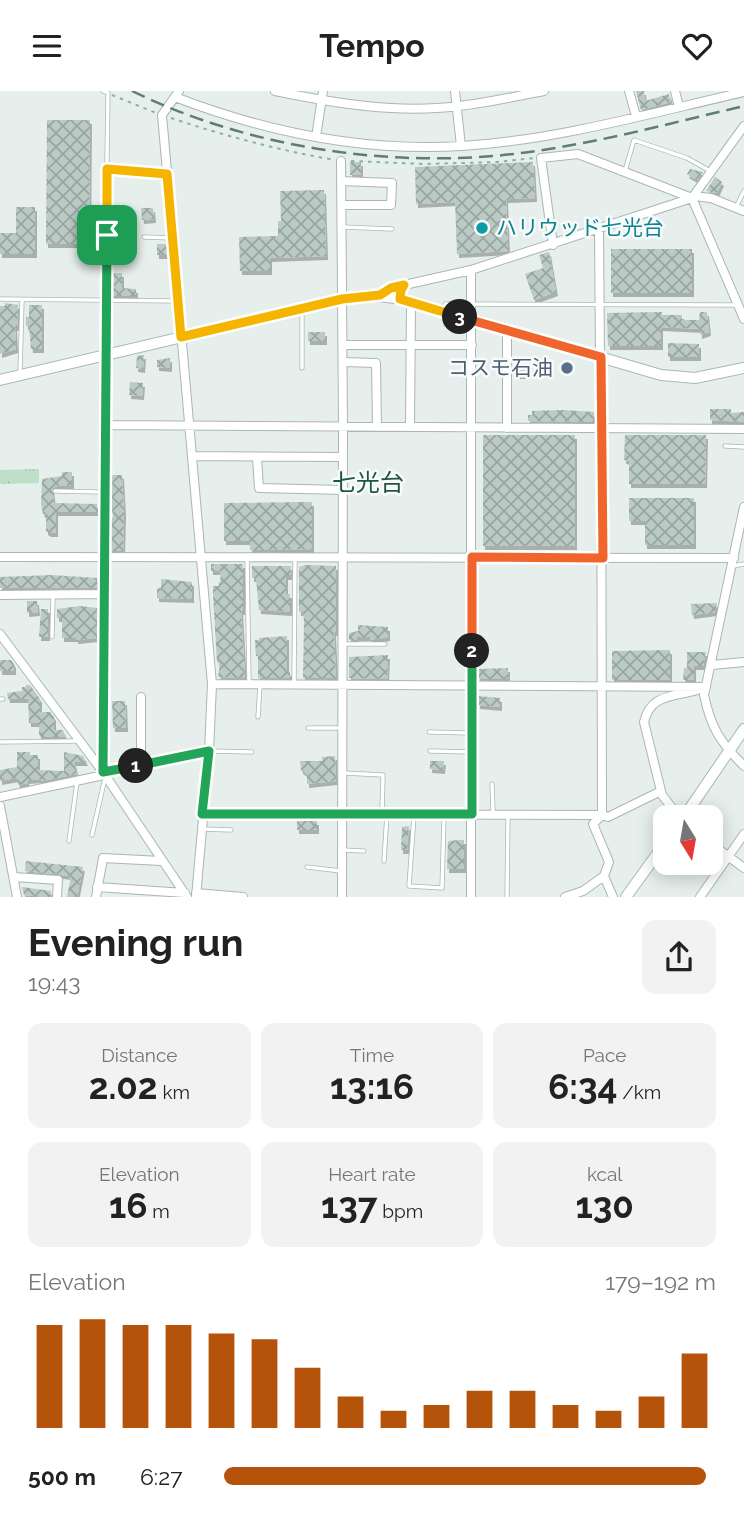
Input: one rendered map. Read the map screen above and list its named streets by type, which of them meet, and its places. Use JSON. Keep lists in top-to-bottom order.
{
  "districts": ["七光台"],
  "places": ["ハリウッド七光台", "コスモ石油"],
  "north": "bottom",
  "page": {
    "header": "Tempo",
    "pins": ["3", "2", "1"],
    "heading": ["Evening run", "19:43"],
    "stats": [
      ["Distance", "2.02 km"],
      ["Time", "13:16"],
      ["Pace", "6:34 /km"],
      ["Elevation", "16 m"],
      ["Heart rate", "137 bpm"],
      ["kcal", "130"]
    ],
    "chart": ["Elevation", "179–192 m"],
    "list": [
      {
        "name": "500 m",
        "note": "6:27"
      }
    ]
  }
}
